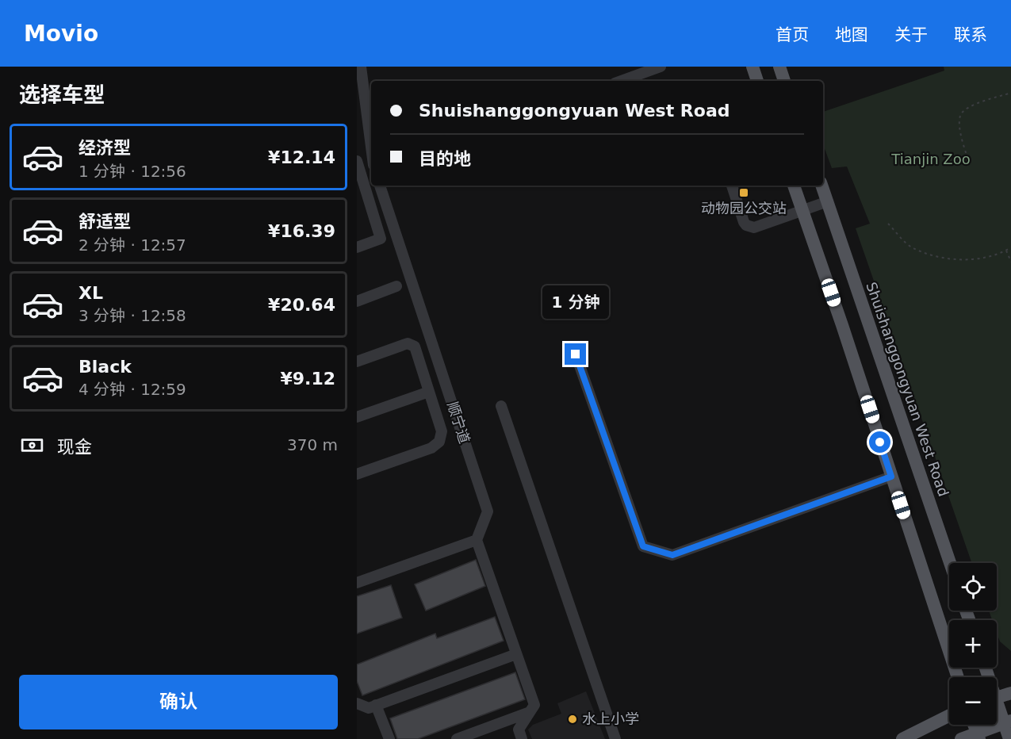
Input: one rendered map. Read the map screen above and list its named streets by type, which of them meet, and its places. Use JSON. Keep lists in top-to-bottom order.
{
  "streets": {
    "main road": ["Shuishanggongyuan West Road"],
    "street": ["顺宁道"]
  },
  "parks": ["Tianjin Zoo"],
  "places": {
    "transit": ["动物园公交站"],
    "other": ["水上小学"]
  },
  "page": {
    "header": "Movio",
    "nav": [
      "首页",
      "地图",
      "关于",
      "联系"
    ],
    "heading": "选择车型",
    "banner": ["Shuishanggongyuan West Road", "目的地"],
    "list": [
      {
        "name": "经济型",
        "note": "1 分钟 · 12:56",
        "value": "¥12.14"
      },
      {
        "name": "舒适型",
        "note": "2 分钟 · 12:57",
        "value": "¥16.39"
      },
      {
        "name": "XL",
        "note": "3 分钟 · 12:58",
        "value": "¥20.64"
      },
      {
        "name": "Black",
        "note": "4 分钟 · 12:59",
        "value": "¥9.12"
      }
    ],
    "bubble": "1 分钟",
    "pay": ["现金", "370 m"],
    "map_buttons": ["+", "−"],
    "buttons": "确认"
  }
}
